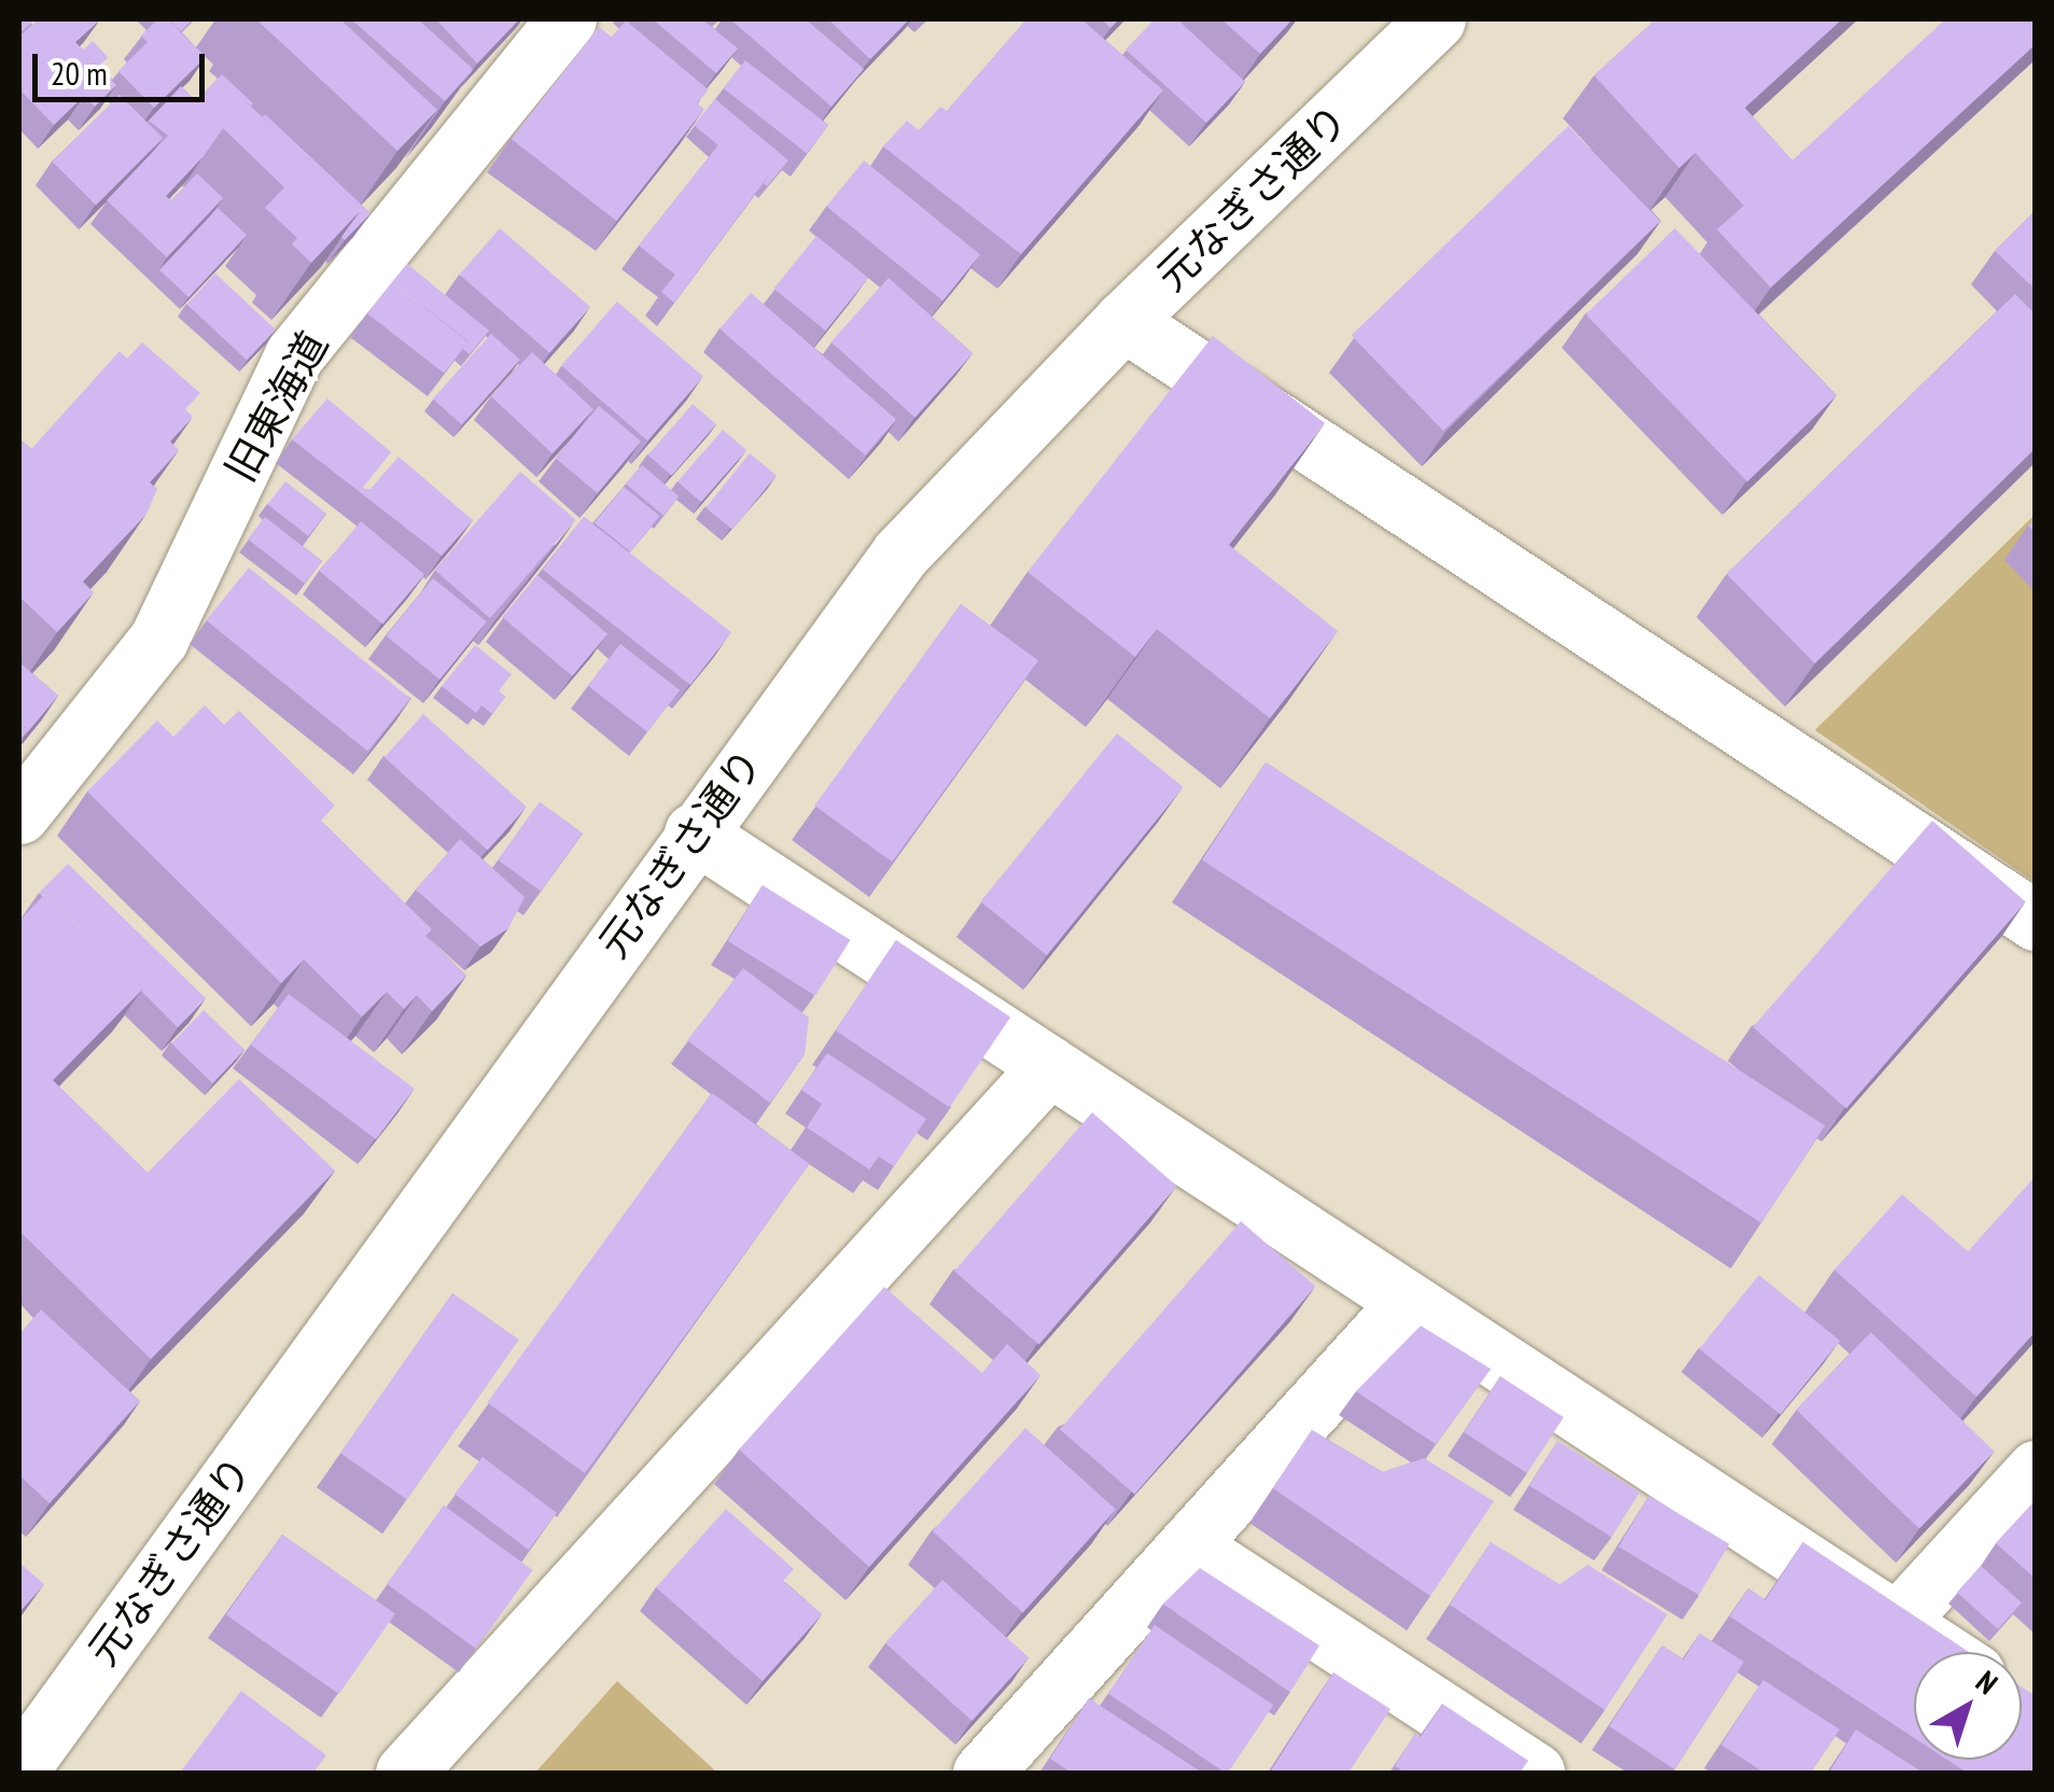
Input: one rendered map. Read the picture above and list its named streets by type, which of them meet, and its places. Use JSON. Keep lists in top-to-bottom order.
{
  "streets": {
    "street": ["元なぎさ通り", "旧東海道"]
  },
  "scale_bar": "20 m",
  "north": "top right"
}
